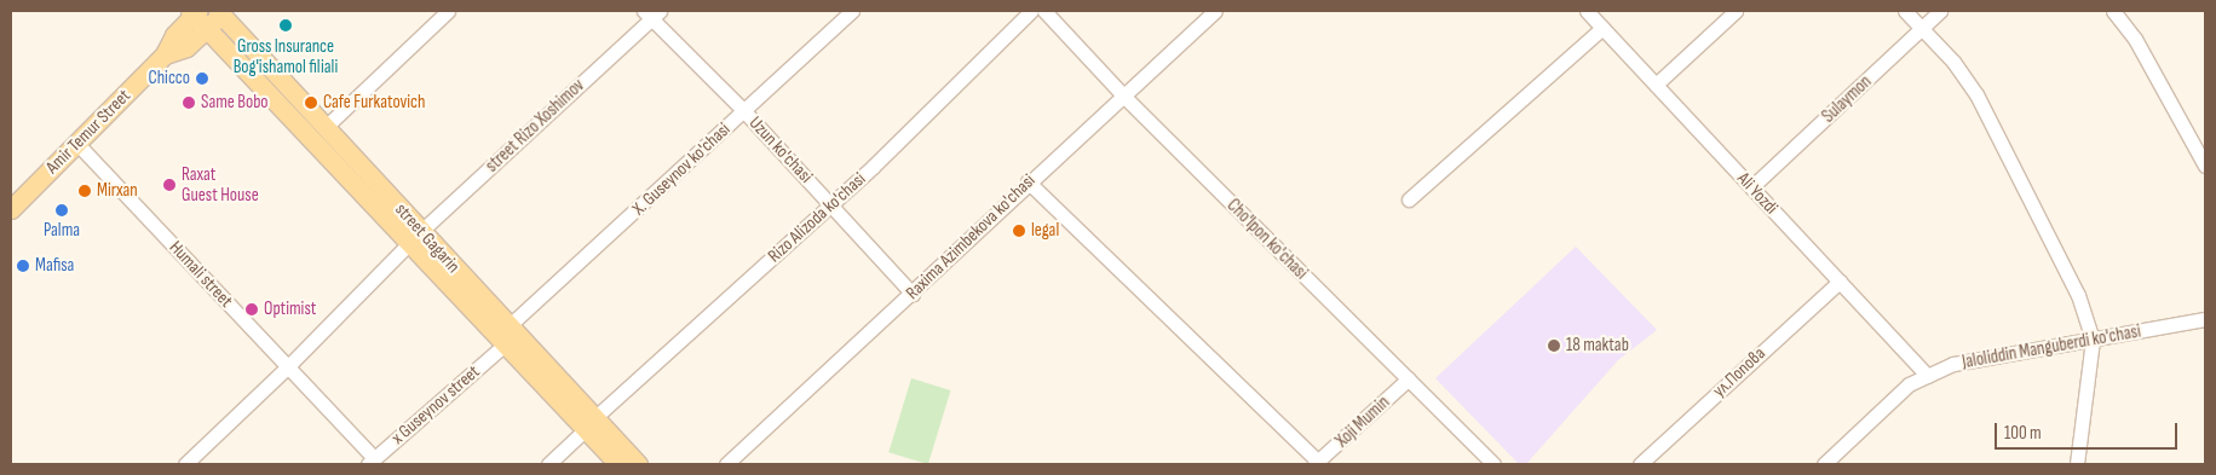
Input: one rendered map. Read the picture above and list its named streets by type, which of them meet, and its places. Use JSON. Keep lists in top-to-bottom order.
{
  "streets": {
    "main road": ["Amir Temur Street", "street Gagarin"],
    "street": [
      "Sulaymon",
      "street Rizo Xoshimov",
      "Uzun ko'chasi",
      "X. Guseynov ko'chasi",
      "Ali Yozdi",
      "Rizo Alizoda ko'chasi",
      "Raxima Azimbekova ko'chasi",
      "Cho'lpon ko'chasi",
      "Humali street",
      "Jaloliddin Manguberdi ko'chasi",
      "ул.Попова",
      "x Guseynov street",
      "Xoji Mumin"
    ]
  },
  "crossings": [
    ["Sulaymon", "Ali Yozdi"],
    ["street Rizo Xoshimov", "Uzun ko'chasi"],
    ["street Rizo Xoshimov", "street Gagarin"],
    ["street Rizo Xoshimov", "Humali street"],
    ["Amir Temur Street", "street Gagarin"],
    ["Amir Temur Street", "Humali street"],
    ["Uzun ko'chasi", "X. Guseynov ko'chasi"],
    ["Uzun ko'chasi", "Rizo Alizoda ko'chasi"],
    ["Uzun ko'chasi", "Raxima Azimbekova ko'chasi"],
    ["X. Guseynov ko'chasi", "street Gagarin"],
    ["Ali Yozdi", "Jaloliddin Manguberdi ko'chasi"],
    ["Ali Yozdi", "ул.Попова"],
    ["Rizo Alizoda ko'chasi", "street Gagarin"],
    ["Raxima Azimbekova ko'chasi", "Cho'lpon ko'chasi"],
    ["street Gagarin", "x Guseynov street"],
    ["Cho'lpon ko'chasi", "Xoji Mumin"],
    ["Humali street", "x Guseynov street"]
  ],
  "places": [
    "Gross Insurance Bog'ishamol filiali",
    "Chicco",
    "Same Bobo",
    "Cafe Furkatovich",
    "Raxat Guest House",
    "Mirxan",
    "Palma",
    "legal",
    "Mafisa",
    "Optimist",
    "18 maktab"
  ],
  "scale_bar": "100 m"
}
